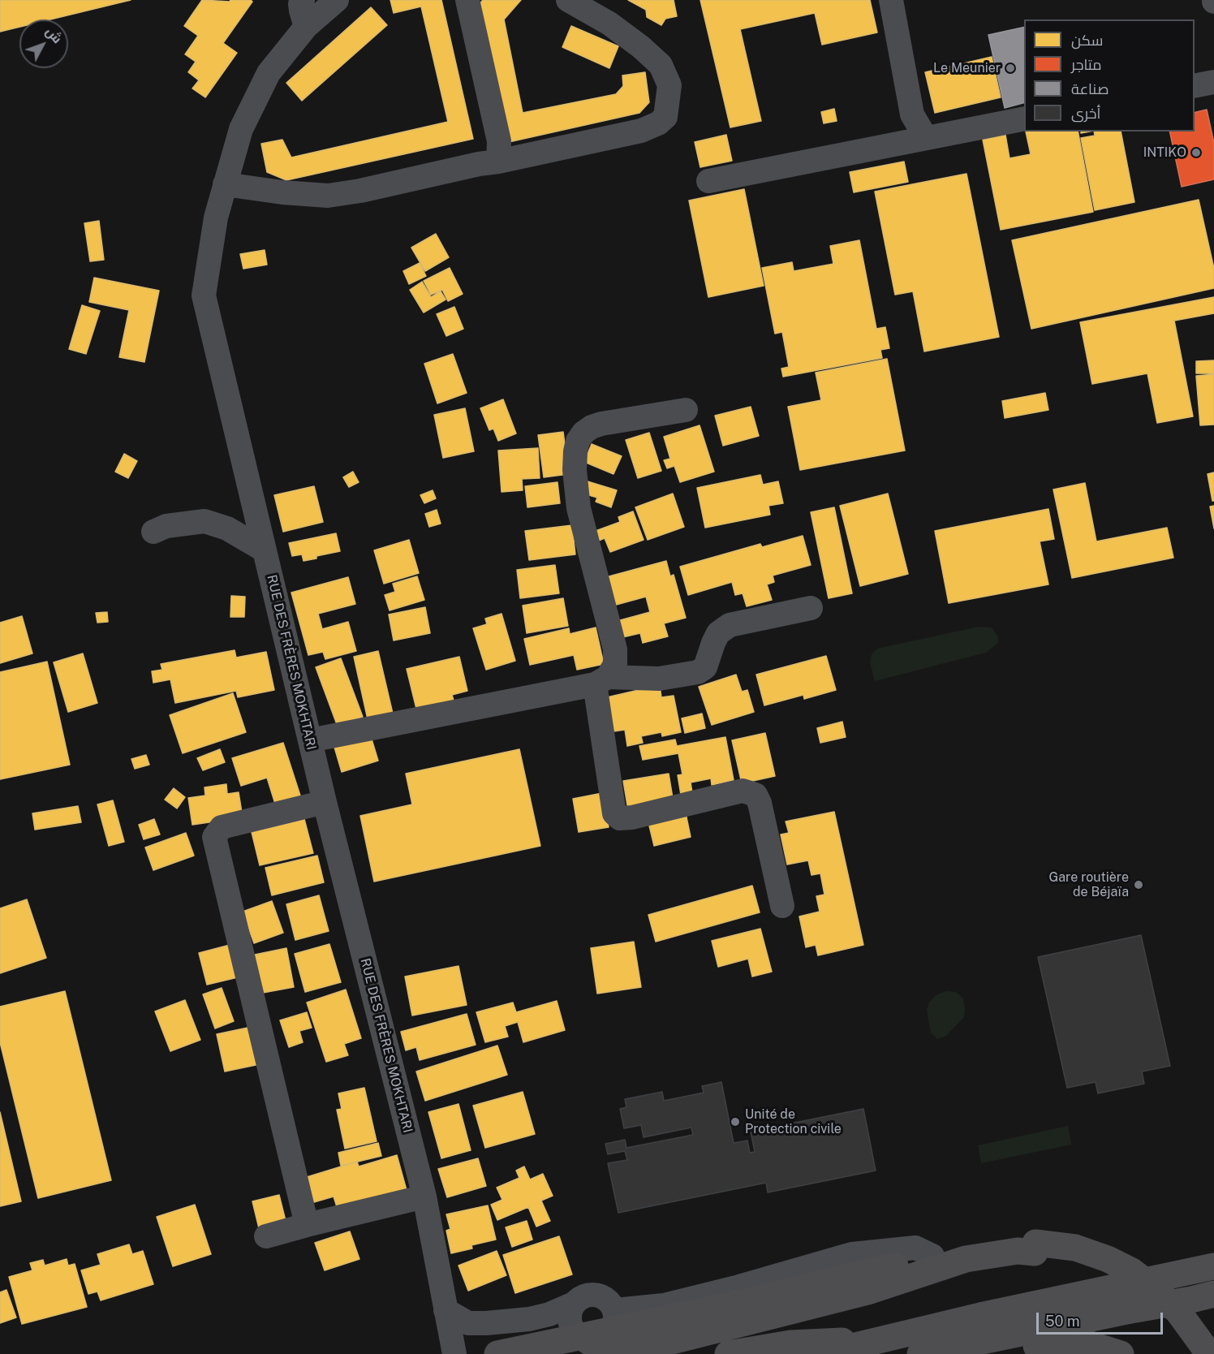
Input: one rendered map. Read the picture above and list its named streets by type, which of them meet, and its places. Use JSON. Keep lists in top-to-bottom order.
{
  "streets": {
    "street": ["RUE DES FRÈRES MOKHTARI"]
  },
  "places": [
    "Le Meunier",
    "INTIKO",
    "Gare routière de Béjaïa",
    "Unité de Protection civile"
  ],
  "legend": [
    "سكن",
    "متاجر",
    "صناعة",
    "أخرى"
  ],
  "scale_bar": "50 m",
  "north": "top right"
}
